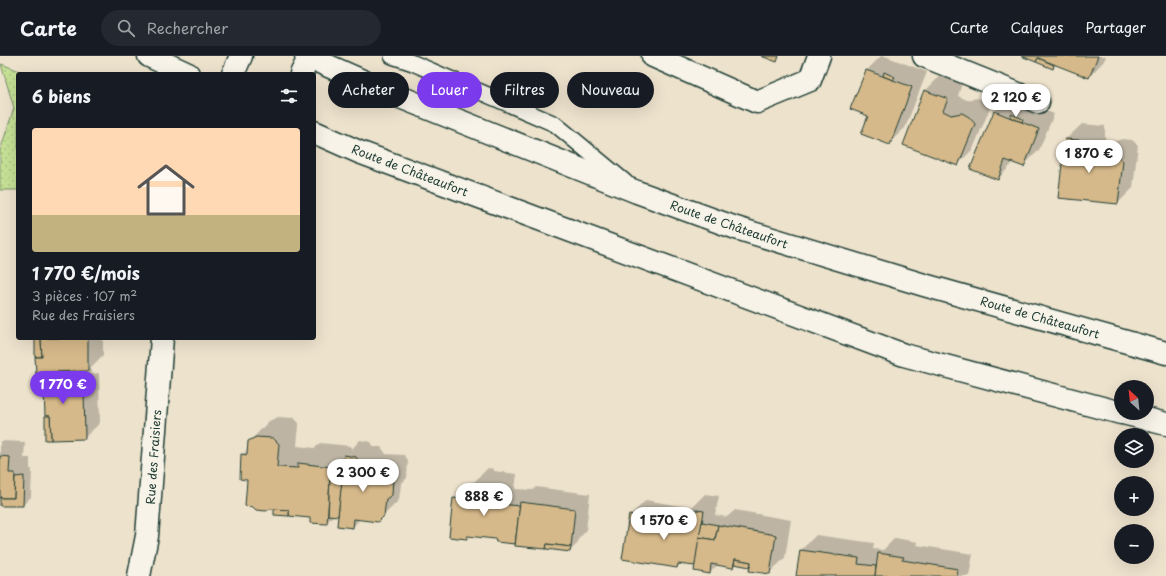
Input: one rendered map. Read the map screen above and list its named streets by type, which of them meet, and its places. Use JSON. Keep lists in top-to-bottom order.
{
  "streets": {
    "main road": ["Route de Châteaufort", "Rue des Fraisiers"]
  },
  "north": "top left",
  "page": {
    "header": "Carte",
    "search": "Rechercher",
    "nav": ["Carte", "Calques", "Partager"],
    "chip": [
      "Acheter",
      "Louer",
      "Filtres",
      "Nouveau"
    ],
    "heading": "6 biens",
    "price": [
      "2 120 €",
      "1 870 €",
      "1 770 €",
      "2 300 €",
      "888 €",
      "1 570 €"
    ],
    "list": [
      {
        "name": "1 770 €/mois",
        "note": "3 pièces · 107 m² · Rue des Fraisiers"
      }
    ],
    "map_buttons": ["+", "−"]
  }
}
